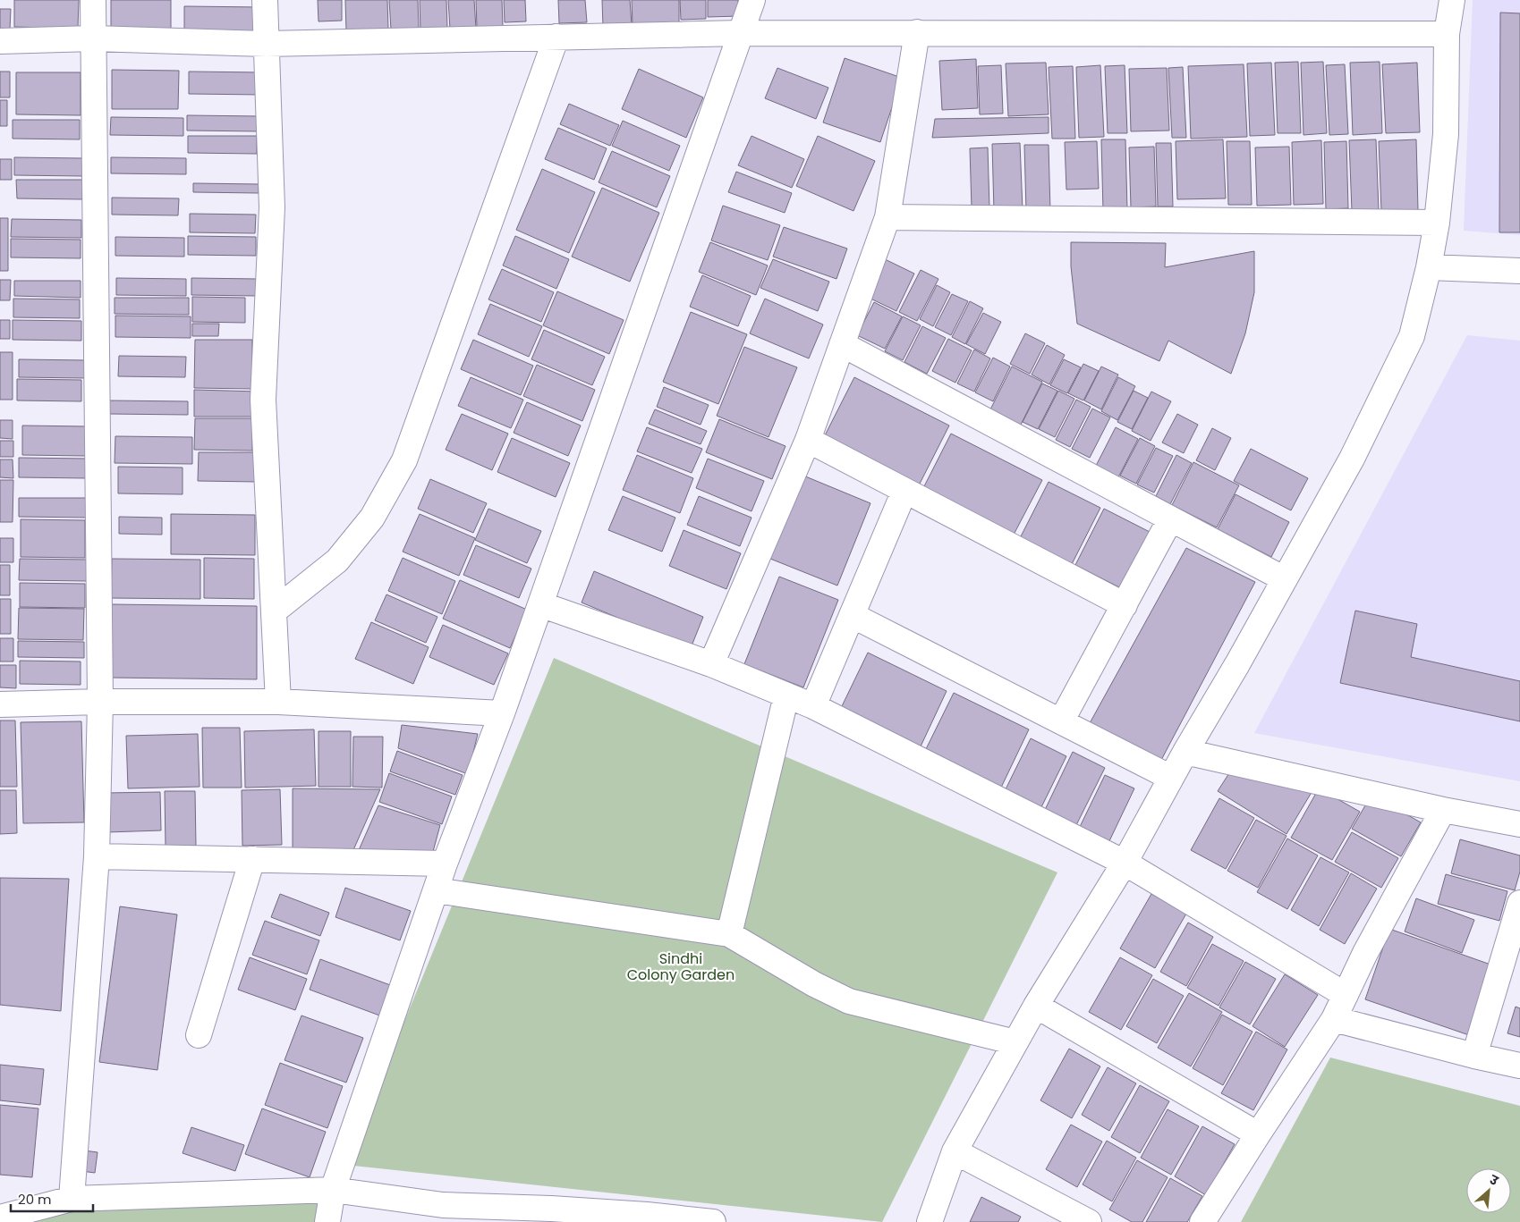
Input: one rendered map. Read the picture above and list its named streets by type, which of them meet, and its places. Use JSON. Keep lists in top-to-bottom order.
{
  "parks": ["Sindhi Colony Garden"],
  "scale_bar": "20 m",
  "north": "top right"
}
